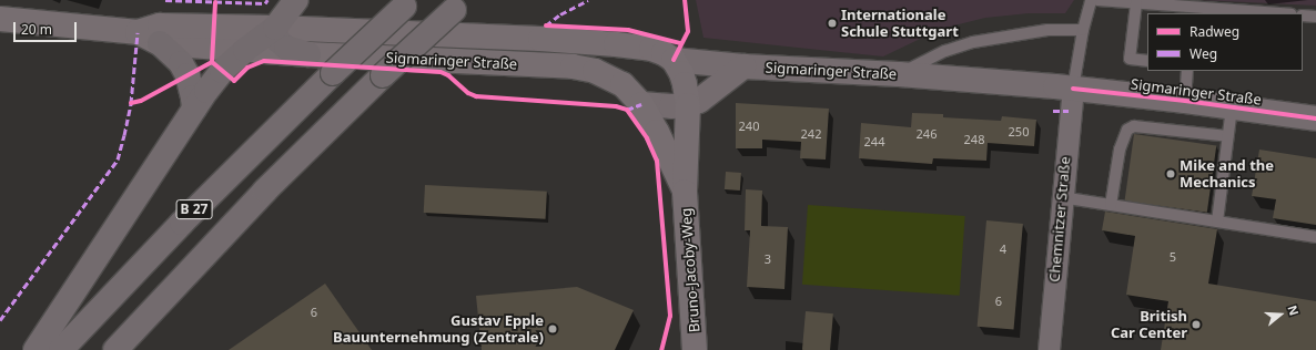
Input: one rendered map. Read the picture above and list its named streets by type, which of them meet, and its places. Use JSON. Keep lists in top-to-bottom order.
{
  "streets": {
    "highway": ["B 27"],
    "main road": ["Sigmaringer Straße", "Bruno-Jacoby-Weg"],
    "street": ["Chemnitzer Straße"]
  },
  "crossings": [
    ["Sigmaringer Straße", "Chemnitzer Straße"],
    ["Sigmaringer Straße", "Bruno-Jacoby-Weg"]
  ],
  "places": [
    "Internationale Schule Stuttgart",
    "Mike and the Mechanics",
    "British Car Center",
    "Gustav Epple Bauunternehmung (Zentrale)"
  ],
  "house_numbers": [
    "240",
    "250",
    "242",
    "246",
    "248",
    "244",
    "4",
    "5",
    "3",
    "6",
    "6"
  ],
  "legend": ["Radweg", "Weg"],
  "scale_bar": "20 m",
  "north": "right"
}
